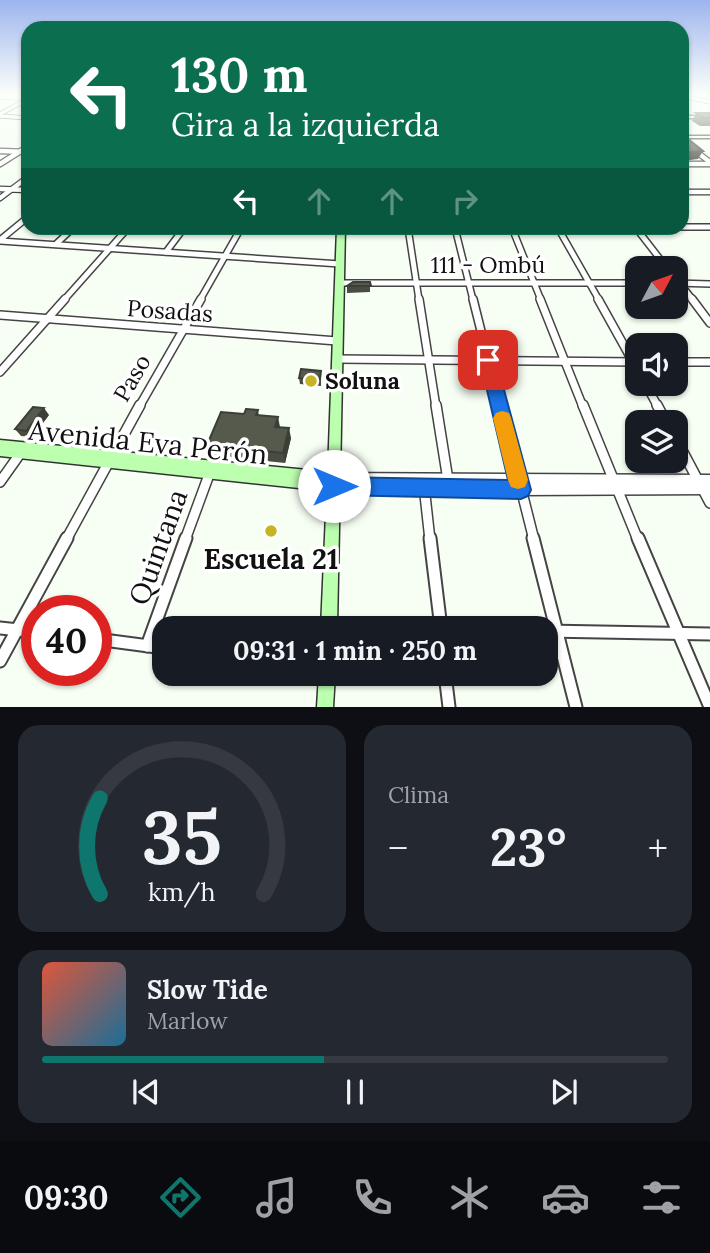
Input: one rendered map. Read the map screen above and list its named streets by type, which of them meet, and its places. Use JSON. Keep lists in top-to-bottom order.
{
  "streets": {
    "main road": ["Avenida Eva Perón"],
    "street": [
      "111 - Ombú",
      "Posadas",
      "Paso",
      "Quintana"
    ]
  },
  "crossings": [
    ["Posadas", "Paso"],
    ["Paso", "Avenida Eva Perón"],
    ["Avenida Eva Perón", "Quintana"]
  ],
  "places": ["Soluna", "Escuela 21"],
  "north": "top right",
  "page": {
    "turn": ["130 m", "Gira a la izquierda"],
    "limit": "40",
    "trip": "09:31 · 1 min · 250 m",
    "tile": "Clima",
    "heat": ["−", "23°", "+"],
    "song": ["Slow Tide", "Marlow"],
    "tabs": "09:30",
    "gauge": ["35", "km/h"]
  }
}
